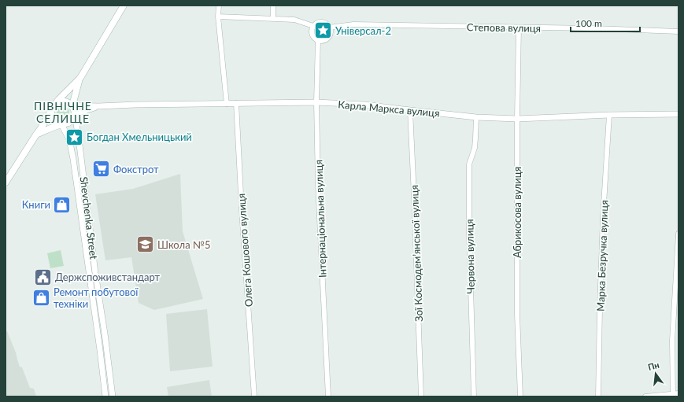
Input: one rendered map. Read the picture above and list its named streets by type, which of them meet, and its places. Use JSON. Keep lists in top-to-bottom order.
{
  "streets": {
    "street": [
      "Степова вулиця",
      "Карла Маркса вулиця",
      "Абрикосова вулиця",
      "Shevchenka Street",
      "Інтернаціональна вулиця",
      "Олега Кошового вулиця",
      "Зої Космодем’янської вулиця",
      "Марка Безручка вулиця",
      "Червона вулиця"
    ]
  },
  "crossings": [
    ["Степова вулиця", "Абрикосова вулиця"],
    ["Степова вулиця", "Інтернаціональна вулиця"],
    ["Карла Маркса вулиця", "Абрикосова вулиця"],
    ["Карла Маркса вулиця", "Shevchenka Street"],
    ["Карла Маркса вулиця", "Інтернаціональна вулиця"],
    ["Карла Маркса вулиця", "Олега Кошового вулиця"],
    ["Карла Маркса вулиця", "Зої Космодем’янської вулиця"],
    ["Карла Маркса вулиця", "Марка Безручка вулиця"],
    ["Карла Маркса вулиця", "Червона вулиця"]
  ],
  "districts": ["ПІВНІЧНЕ СЕЛИЩЕ"],
  "places": {
    "place": ["Універсал-2", "Богдан Хмельницький"],
    "supermarket": ["Фокстрот"],
    "shop": ["Книги", "Ремонт побутової техніки"],
    "school or university": ["Школа №5"],
    "public building": ["Держспоживстандарт"]
  },
  "scale_bar": "100 m",
  "north": "top"
}
